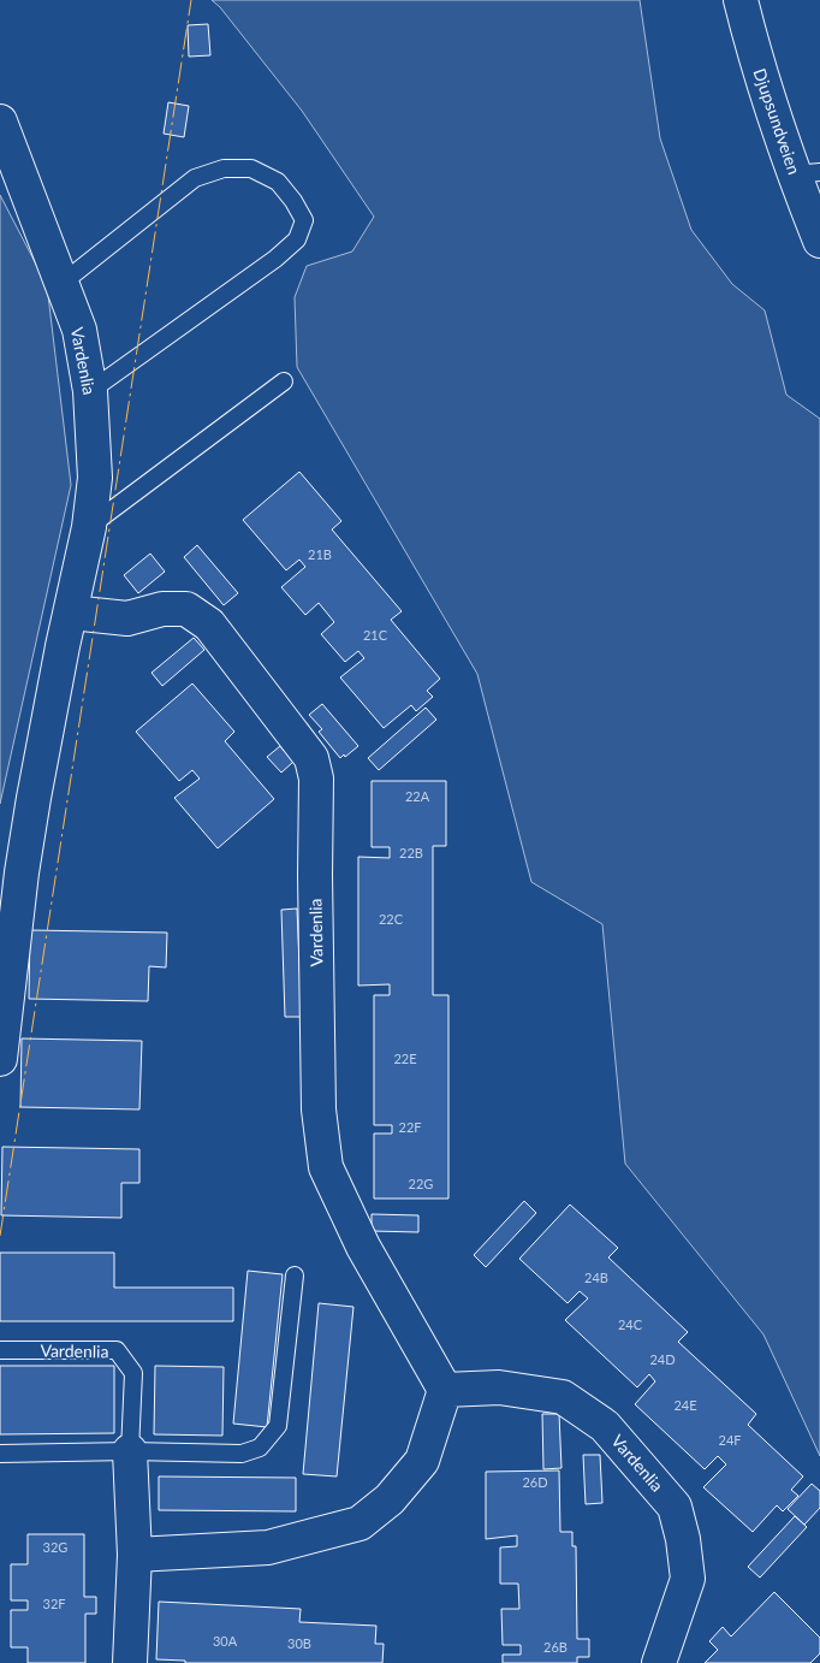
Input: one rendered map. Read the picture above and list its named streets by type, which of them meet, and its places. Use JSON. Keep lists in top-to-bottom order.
{
  "streets": {
    "street": ["Djupsundveien", "Vardenlia"]
  },
  "house_numbers": [
    "21B",
    "21C",
    "22A",
    "22B",
    "22C",
    "22E",
    "22F",
    "22G",
    "24B",
    "24C",
    "24D",
    "24E",
    "24F",
    "26D",
    "32G",
    "32F",
    "30A",
    "30B",
    "26B"
  ]
}
